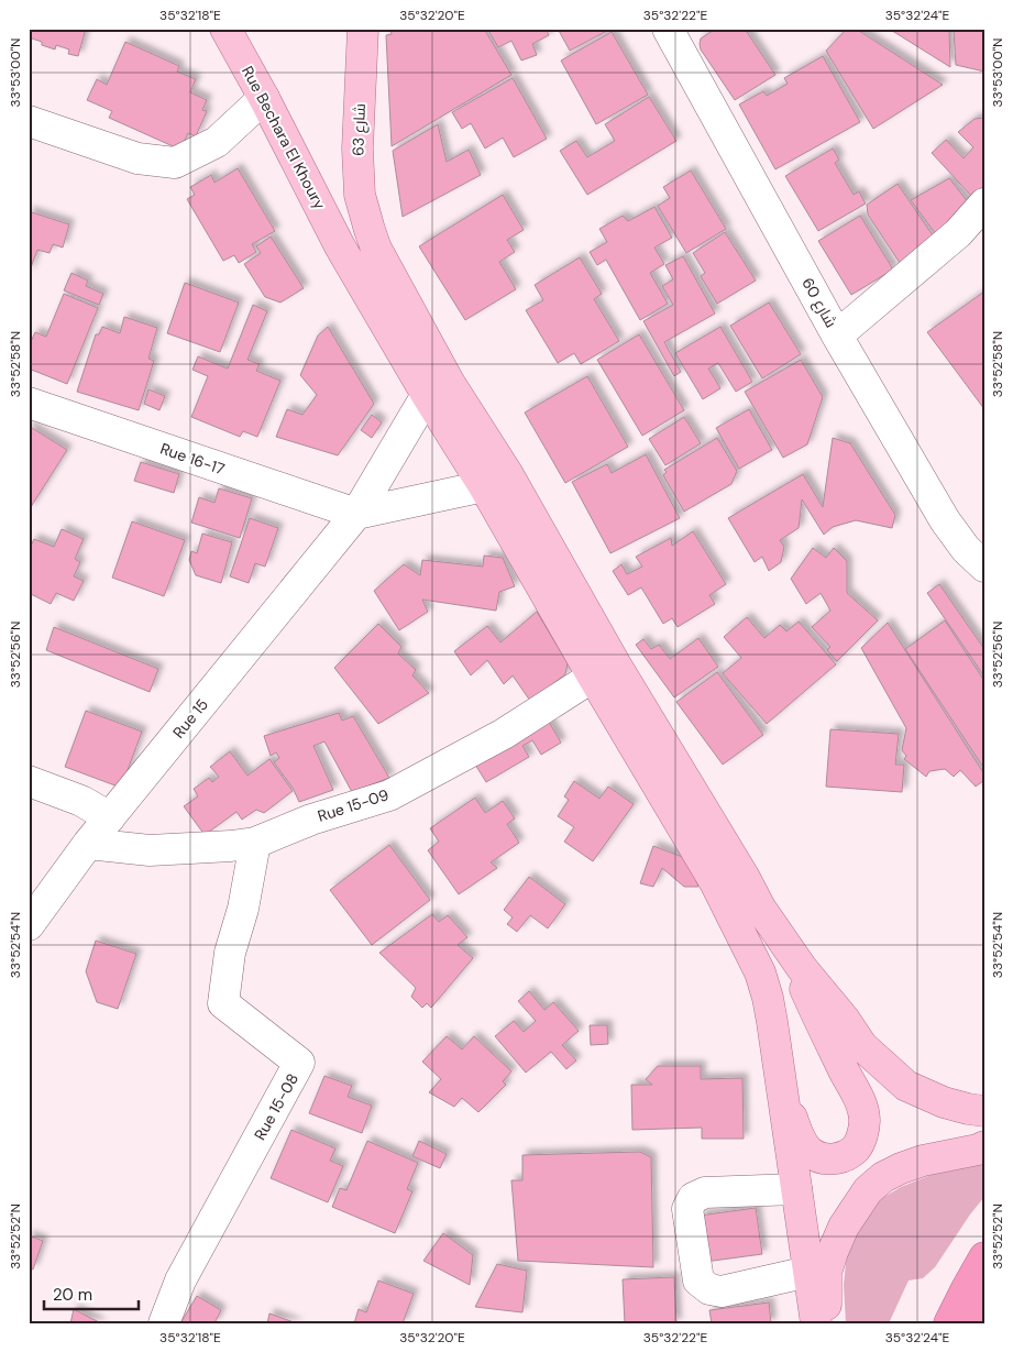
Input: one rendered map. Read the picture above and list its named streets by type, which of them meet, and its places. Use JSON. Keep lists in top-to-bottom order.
{
  "streets": {
    "main road": ["شارع 63", "Rue Bechara El Khoury"],
    "street": [
      "شارع 60",
      "Rue 16-17",
      "Rue 15",
      "Rue 15-09",
      "Rue 15-08"
    ]
  },
  "crossings": [
    ["Rue Bechara El Khoury", "Rue 15"],
    ["Rue Bechara El Khoury", "Rue 15-09"],
    ["Rue 16-17", "Rue 15"],
    ["Rue 15", "Rue 15-09"],
    ["Rue 15-09", "Rue 15-08"]
  ],
  "scale_bar": "20 m",
  "coordinates": [
    "35°32'18\"E",
    "35°32'20\"E",
    "35°32'22\"E",
    "35°32'24\"E",
    "33°53'00\"N",
    "33°52'58\"N",
    "33°52'56\"N",
    "33°52'54\"N",
    "33°52'52\"N"
  ]
}
